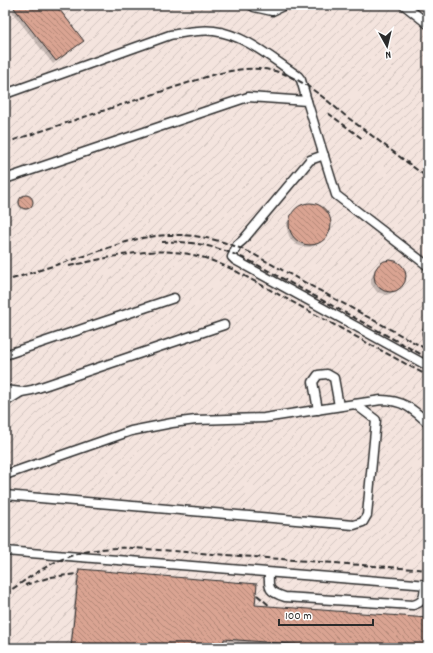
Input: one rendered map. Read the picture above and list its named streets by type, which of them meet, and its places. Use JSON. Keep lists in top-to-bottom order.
{
  "scale_bar": "100 m",
  "north": "bottom"
}
